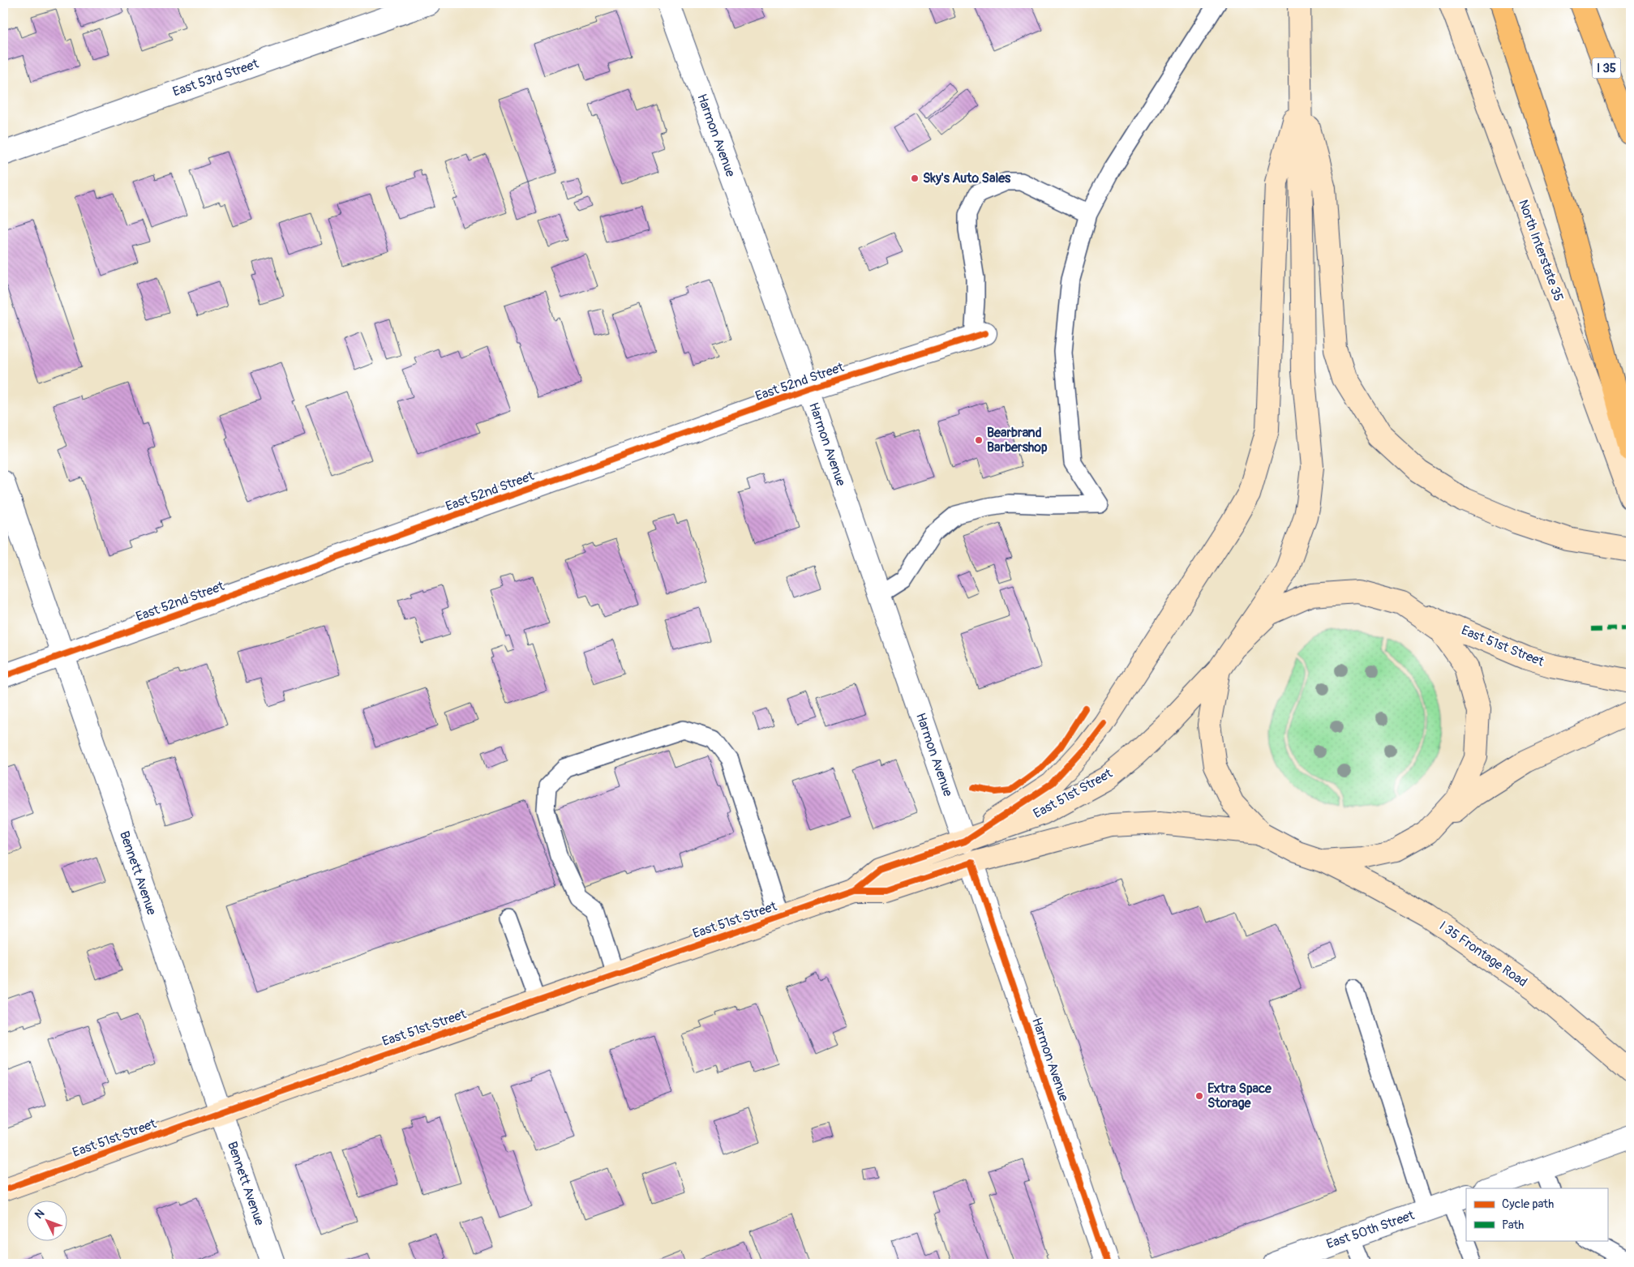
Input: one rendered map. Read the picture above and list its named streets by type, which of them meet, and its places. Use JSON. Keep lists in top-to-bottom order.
{
  "streets": {
    "highway": ["I 35"],
    "main road": ["North Interstate 35", "East 51st Street", "I 35 Frontage Road"],
    "street": [
      "East 53rd Street",
      "Harmon Avenue",
      "East 52nd Street",
      "Bennett Avenue",
      "East 50th Street"
    ]
  },
  "crossings": [
    ["Harmon Avenue", "East 52nd Street"],
    ["Harmon Avenue", "East 51st Street"],
    ["East 52nd Street", "Bennett Avenue"],
    ["East 51st Street", "Bennett Avenue"]
  ],
  "places": ["Sky's Auto Sales", "Bearbrand Barbershop", "Extra Space Storage"],
  "legend": ["Cycle path", "Path"],
  "north": "top left"
}
